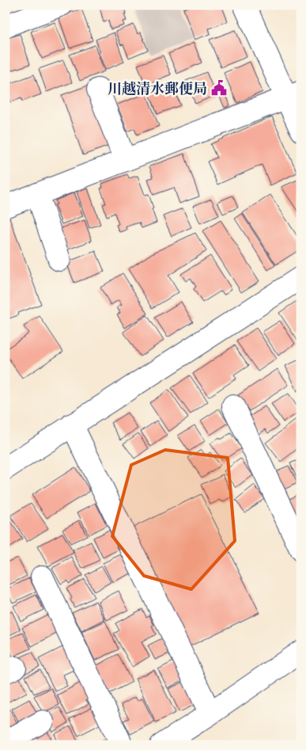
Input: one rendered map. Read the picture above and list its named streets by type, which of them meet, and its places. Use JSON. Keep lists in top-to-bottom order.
{
  "places": {
    "public building": ["川越清水郵便局"]
  }
}
